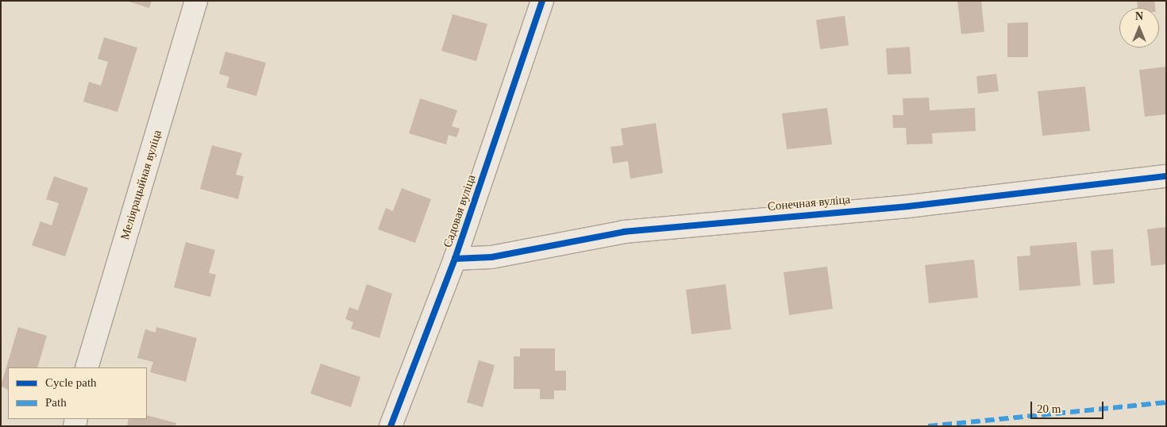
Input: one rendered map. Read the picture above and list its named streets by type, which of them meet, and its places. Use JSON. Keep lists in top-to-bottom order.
{
  "streets": {
    "street": ["Меліярацыйная вуліца", "Сонечная вуліца", "Садовая вуліца"]
  },
  "crossings": [
    ["Сонечная вуліца", "Садовая вуліца"]
  ],
  "legend": ["Cycle path", "Path"],
  "scale_bar": "20 m",
  "north": "top"
}
